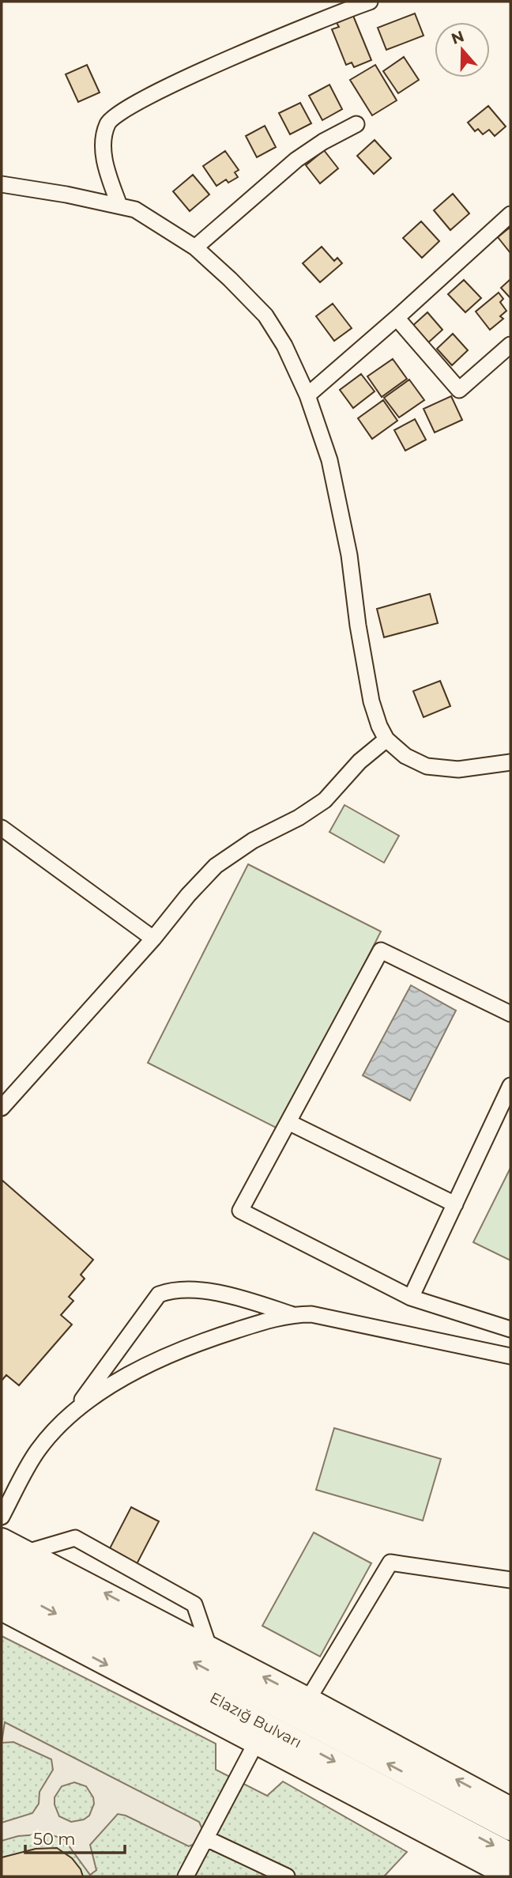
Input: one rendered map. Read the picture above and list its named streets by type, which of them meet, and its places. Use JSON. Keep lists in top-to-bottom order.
{
  "streets": {
    "highway": ["Elazığ Bulvarı"]
  },
  "scale_bar": "50 m",
  "north": "top"
}
